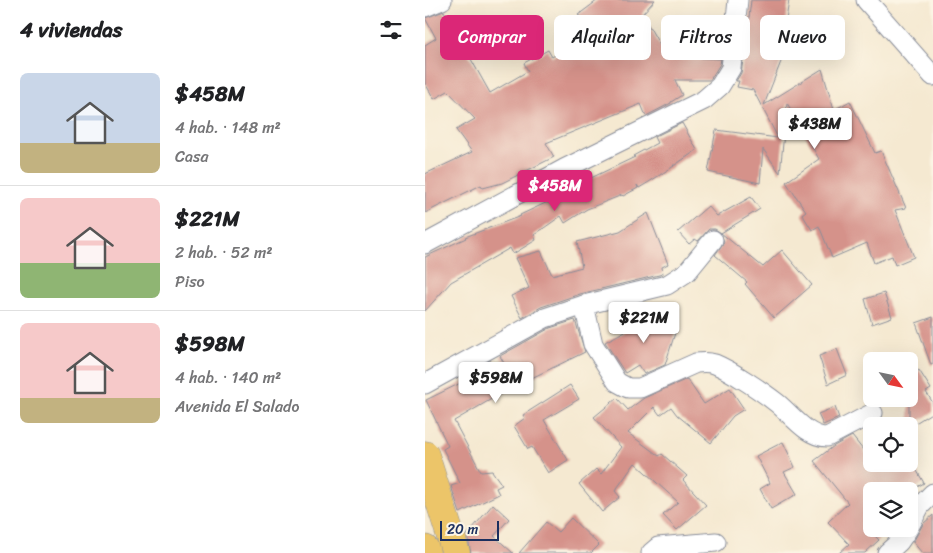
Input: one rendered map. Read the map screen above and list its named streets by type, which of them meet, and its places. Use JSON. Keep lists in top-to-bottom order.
{
  "scale_bar": "20 m",
  "north": "bottom right",
  "page": {
    "heading": "4 viviendas",
    "chip": [
      "Comprar",
      "Alquilar",
      "Filtros",
      "Nuevo"
    ],
    "list": [
      {
        "name": "$458M",
        "note": "4 hab. · 148 m² · Casa"
      },
      {
        "name": "$221M",
        "note": "2 hab. · 52 m² · Piso"
      },
      {
        "name": "$598M",
        "note": "4 hab. · 140 m² · Avenida El Salado"
      }
    ],
    "price": [
      "$438M",
      "$458M",
      "$221M",
      "$598M"
    ],
    "scale": "20 m"
  }
}
